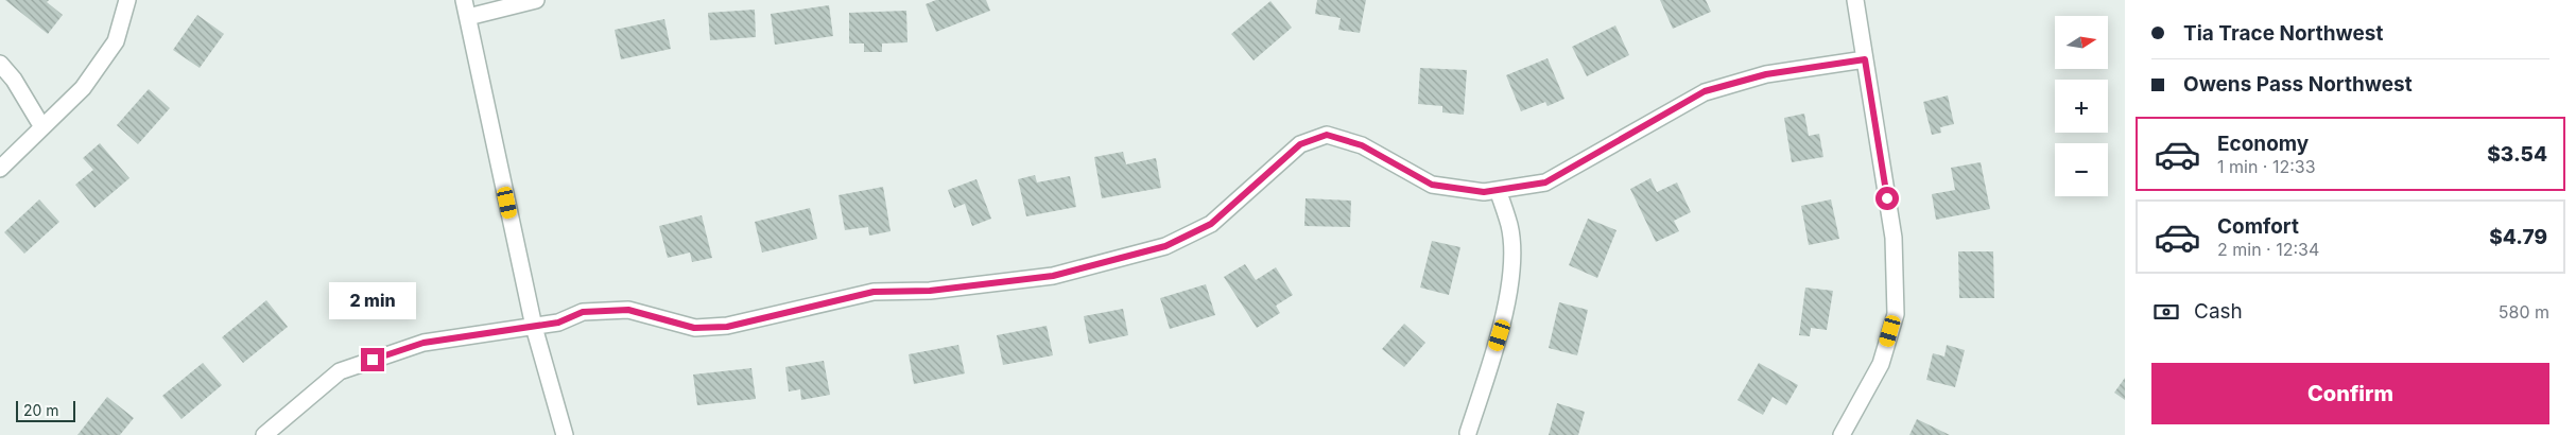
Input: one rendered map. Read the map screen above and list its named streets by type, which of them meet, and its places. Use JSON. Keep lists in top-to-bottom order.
{
  "scale_bar": "20 m",
  "north": "right",
  "page": {
    "banner": ["Tia Trace Northwest", "Owens Pass Northwest"],
    "map_buttons": ["+", "−"],
    "list": [
      {
        "name": "Economy",
        "note": "1 min · 12:33",
        "value": "$3.54"
      },
      {
        "name": "Comfort",
        "note": "2 min · 12:34",
        "value": "$4.79"
      }
    ],
    "bubble": "2 min",
    "pay": ["Cash", "580 m"],
    "buttons": "Confirm",
    "scale": "20 m"
  }
}
